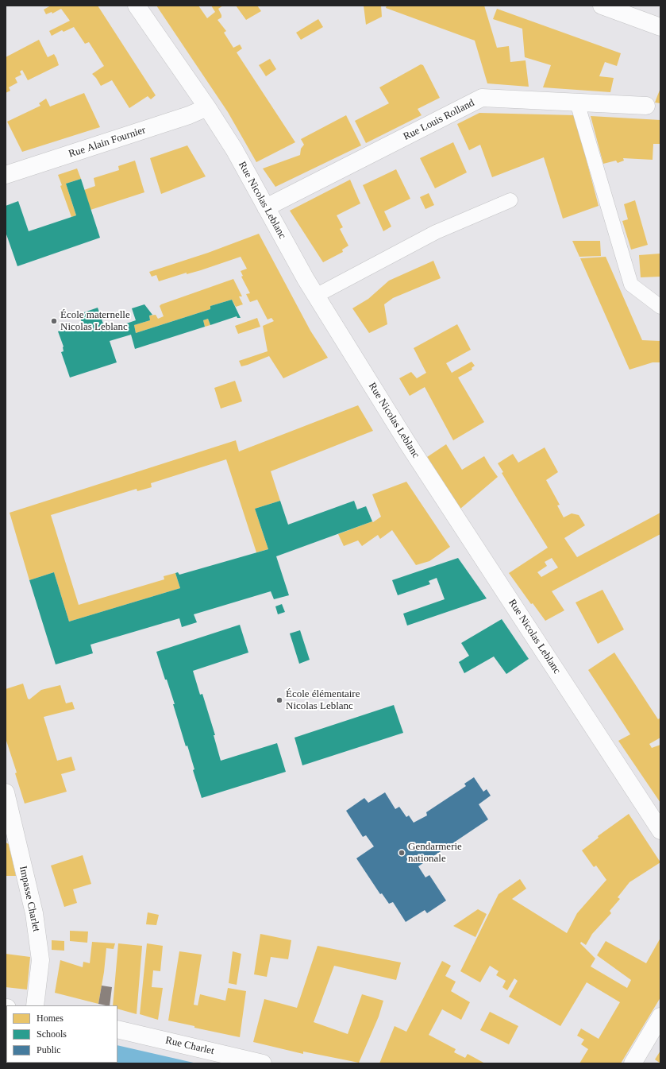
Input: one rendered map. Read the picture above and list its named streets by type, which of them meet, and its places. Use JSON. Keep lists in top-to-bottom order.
{
  "streets": {
    "street": [
      "Rue Louis Rolland",
      "Rue Alain Fournier",
      "Rue Nicolas Leblanc",
      "Impasse Charlet",
      "Rue Charlet"
    ]
  },
  "crossings": [
    ["Rue Louis Rolland", "Rue Nicolas Leblanc"],
    ["Rue Alain Fournier", "Rue Nicolas Leblanc"]
  ],
  "places": ["École maternelle Nicolas Leblanc", "École élémentaire Nicolas Leblanc", "Gendarmerie nationale"],
  "legend": ["Homes", "Schools", "Public"]
}
